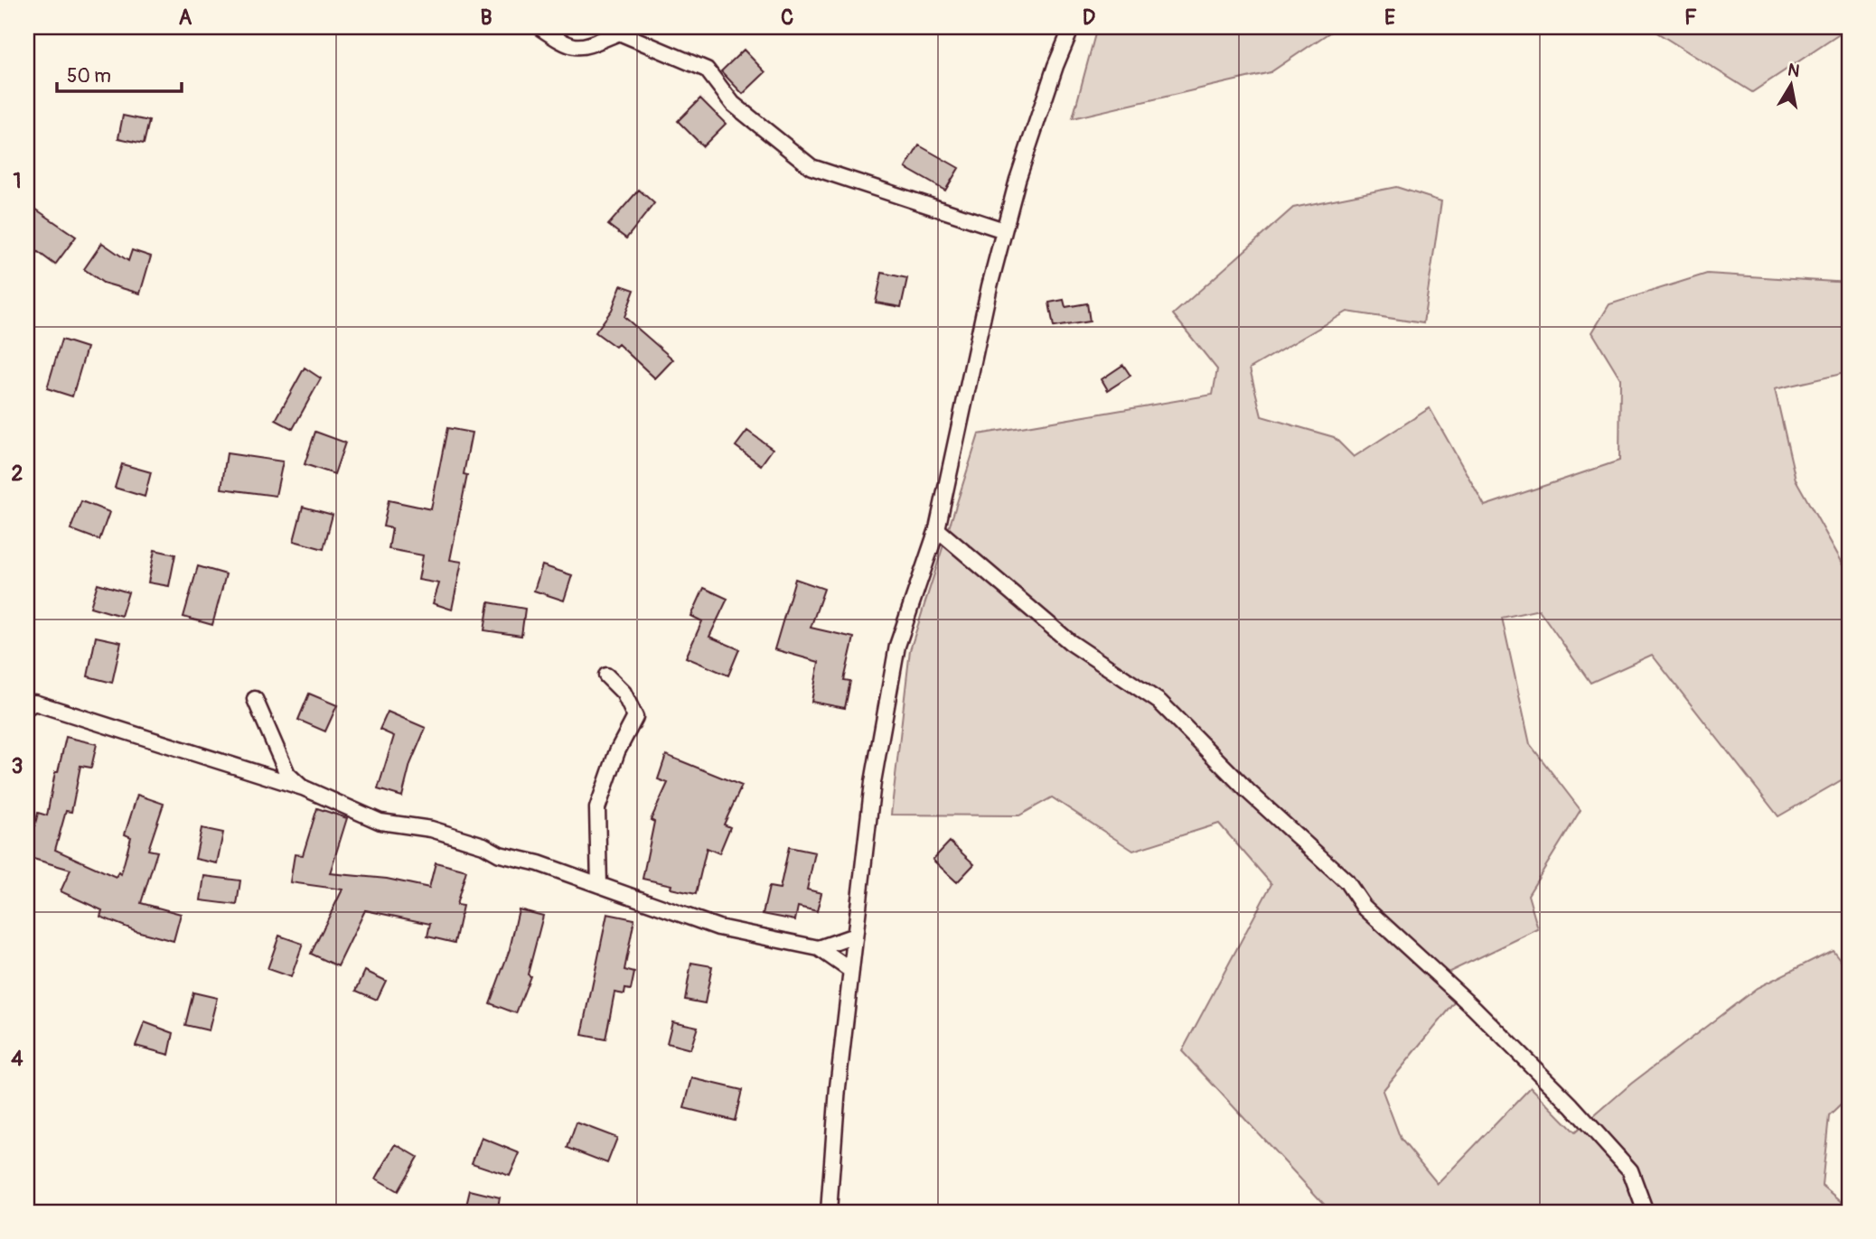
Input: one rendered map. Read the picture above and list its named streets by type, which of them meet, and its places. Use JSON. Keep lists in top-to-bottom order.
{
  "scale_bar": "50 m",
  "north": "top",
  "grid": {
    "columns": [
      "A",
      "B",
      "C",
      "D",
      "E",
      "F"
    ],
    "rows": [
      "1",
      "2",
      "3",
      "4"
    ]
  }
}
